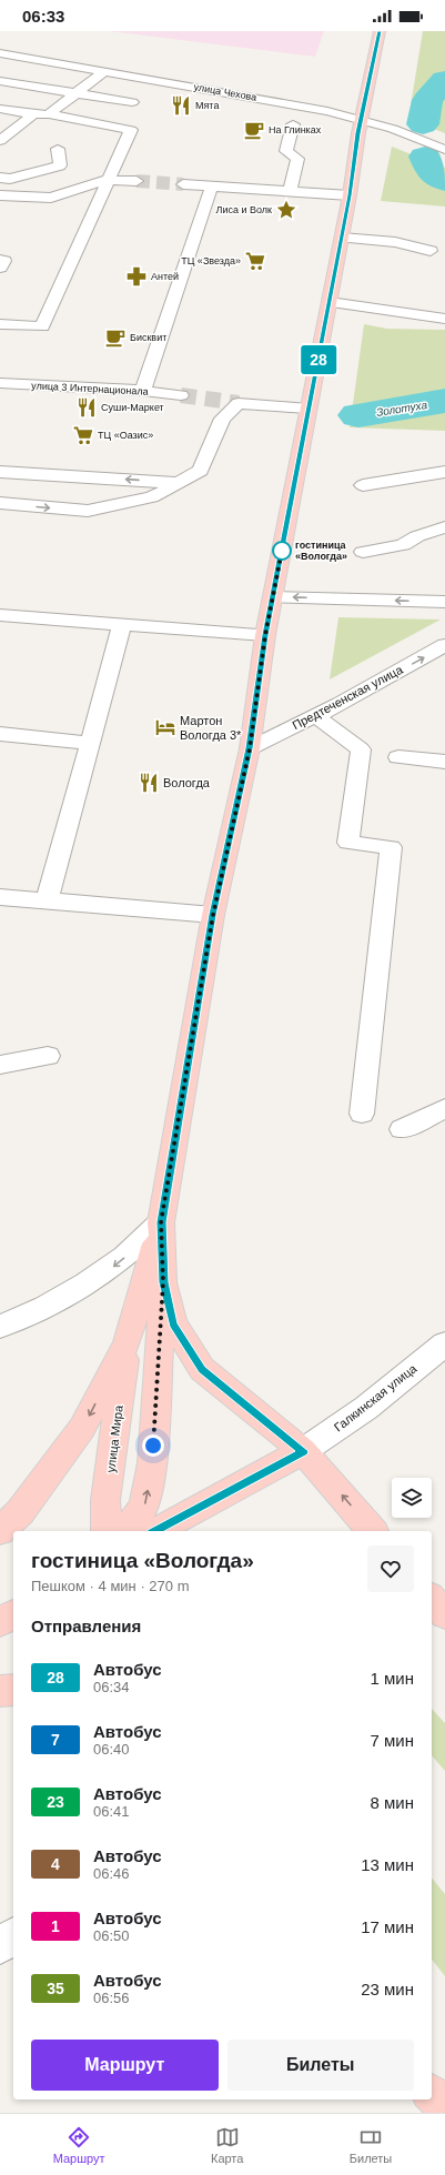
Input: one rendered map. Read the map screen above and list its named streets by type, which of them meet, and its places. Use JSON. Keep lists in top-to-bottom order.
{
  "streets": {
    "main road": ["улица Мира"],
    "street": [
      "улица Чехова",
      "улица 3 Интернационала",
      "Предтеченская улица",
      "Галкинская улица"
    ]
  },
  "one_way": ["Предтеченская улица"],
  "water": ["Золотуха"],
  "places": {
    "restaurant": ["Мята", "Суши-Маркет", "Вологда"],
    "cafe": ["На Глинках", "Бисквит"],
    "place": ["Лиса и Волк"],
    "supermarket": ["ТЦ «Звезда»", "ТЦ «Оазис»"],
    "pharmacy": ["Антей"],
    "other": ["гостиница «Вологда»"],
    "hotel": ["Мартон Вологда 3*"]
  },
  "lines": ["bus line 28"],
  "page": {
    "status": "06:33",
    "on_map": "28",
    "heading": [
      ["гостиница «Вологда»", "Пешком · 4 мин · 270 m"],
      "Отправления"
    ],
    "list": [
      {
        "mark": "28",
        "name": "Автобус",
        "note": "06:34",
        "value": "1 мин"
      },
      {
        "mark": "7",
        "name": "Автобус",
        "note": "06:40",
        "value": "7 мин"
      },
      {
        "mark": "23",
        "name": "Автобус",
        "note": "06:41",
        "value": "8 мин"
      },
      {
        "mark": "4",
        "name": "Автобус",
        "note": "06:46",
        "value": "13 мин"
      },
      {
        "mark": "1",
        "name": "Автобус",
        "note": "06:50",
        "value": "17 мин"
      },
      {
        "mark": "35",
        "name": "Автобус",
        "note": "06:56",
        "value": "23 мин"
      }
    ],
    "buttons": ["Маршрут", "Билеты"],
    "tabs": ["Маршрут", "Карта", "Билеты"]
  }
}
